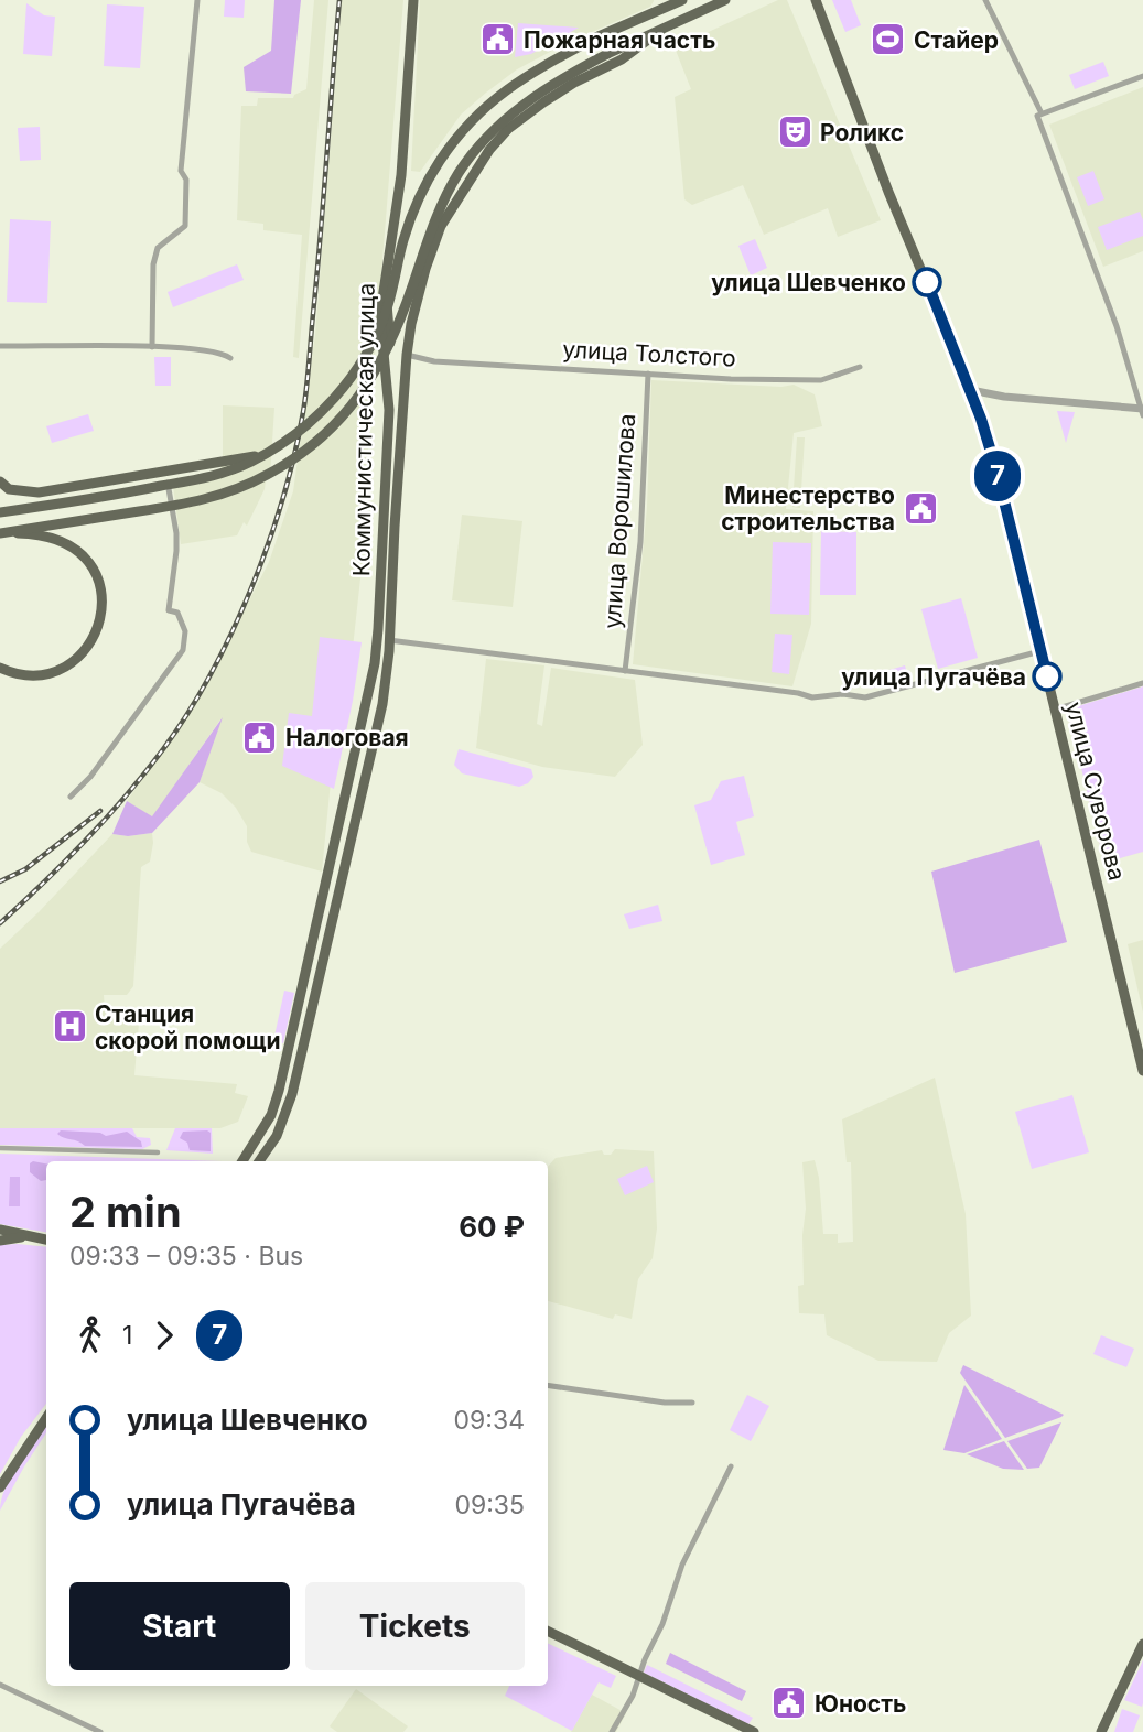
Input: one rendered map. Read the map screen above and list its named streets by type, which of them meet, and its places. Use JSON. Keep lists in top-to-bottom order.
{
  "streets": {
    "main road": ["Коммунистическая улица", "улица Суворова"],
    "street": ["улица Толстого", "улица Ворошилова"]
  },
  "crossings": [
    ["улица Толстого", "Коммунистическая улица"],
    ["улица Толстого", "улица Ворошилова"]
  ],
  "places": {
    "public building": [
      "Пожарная часть",
      "Минестерство строительства",
      "Налоговая",
      "Юность"
    ],
    "sports": ["Стайер"],
    "theatre": ["Роликс"],
    "other": ["улица Шевченко", "улица Пугачёва"],
    "hospital": ["Станция скорой помощи"]
  },
  "lines": ["bus line 7"],
  "page": {
    "on_map": "7",
    "heading": ["2 min", "09:33 – 09:35 · Bus", "60 ₽"],
    "legs": ["1", "7"],
    "list": [
      {
        "name": "улица Шевченко",
        "value": "09:34"
      },
      {
        "name": "улица Пугачёва",
        "value": "09:35"
      }
    ],
    "buttons": ["Start", "Tickets"]
  }
}
